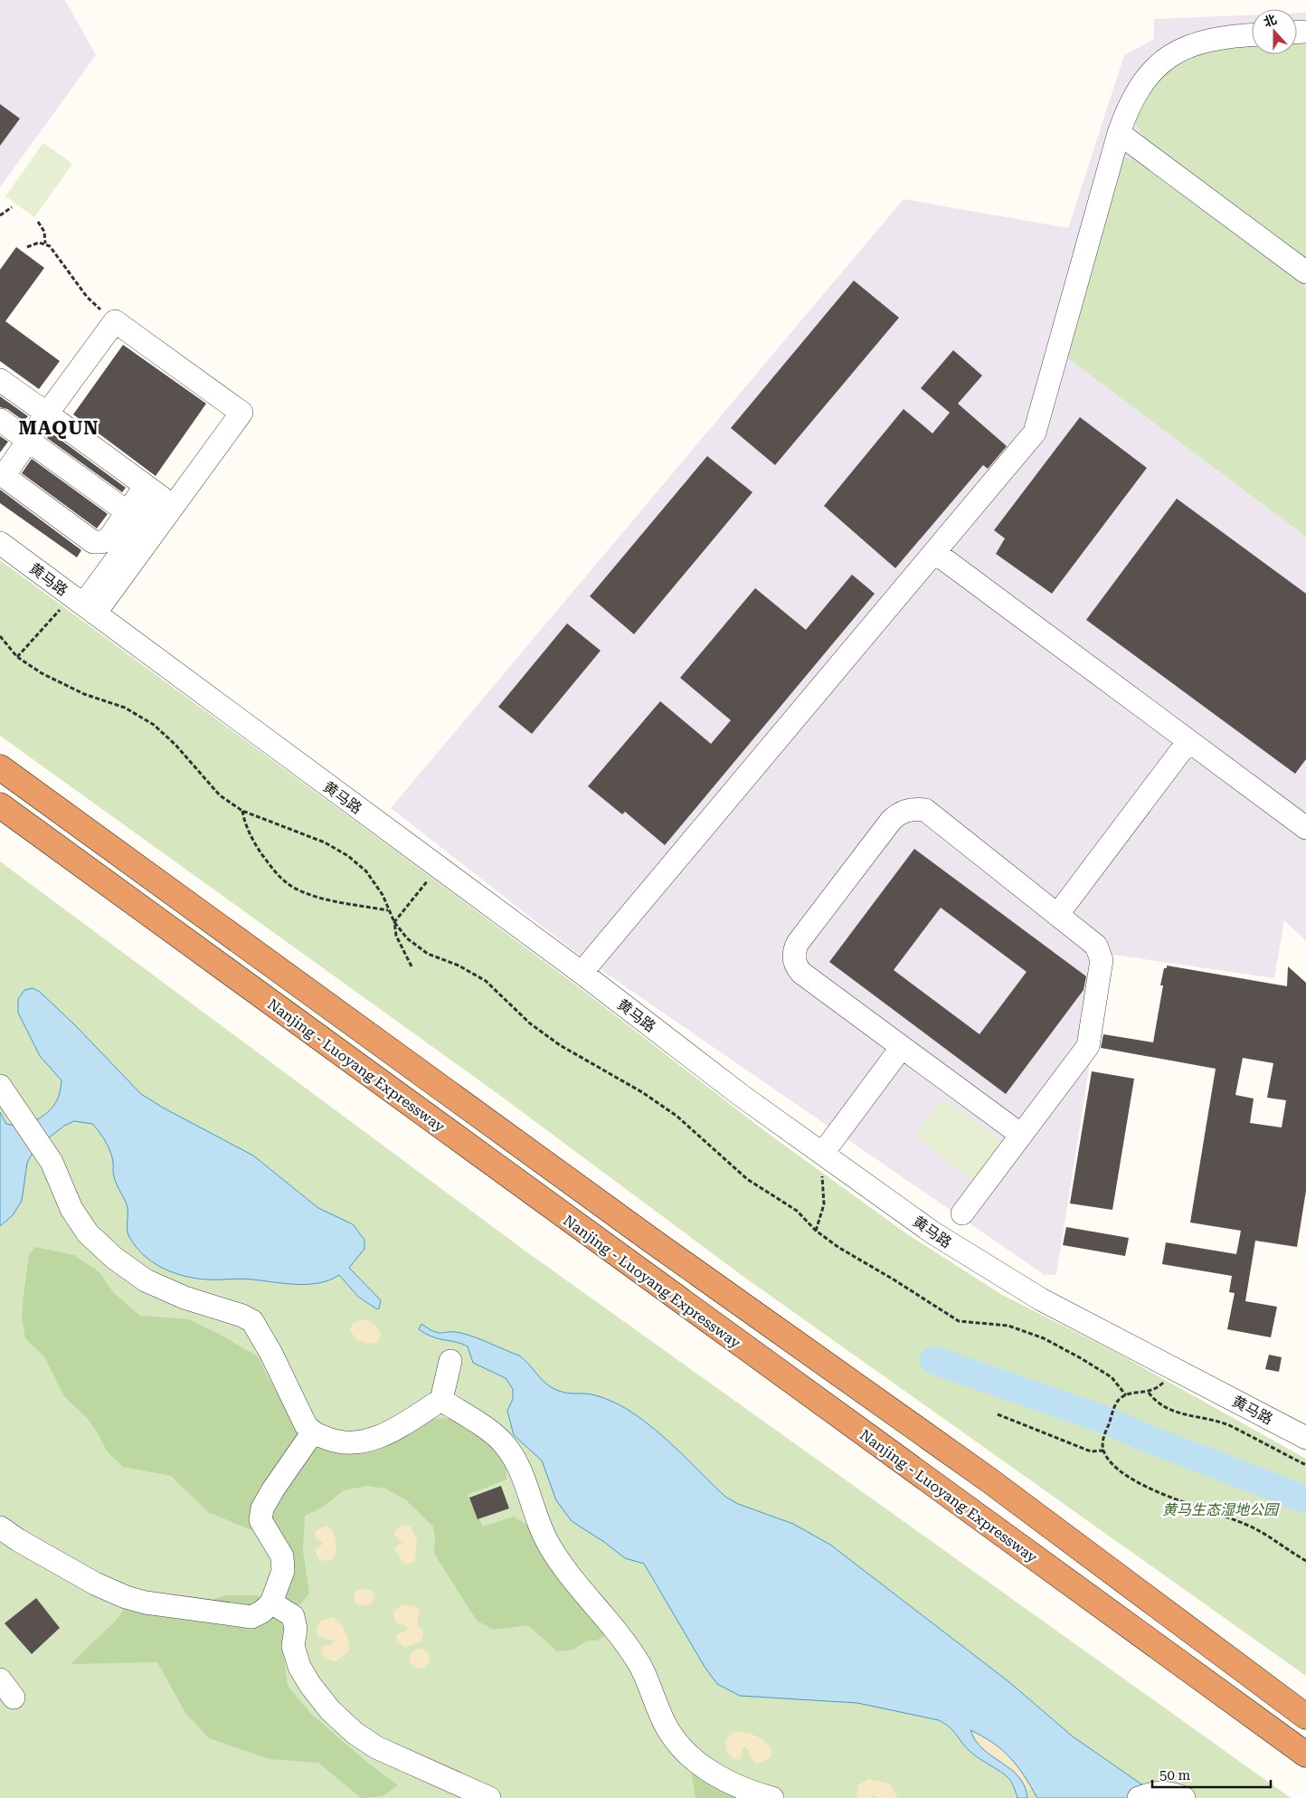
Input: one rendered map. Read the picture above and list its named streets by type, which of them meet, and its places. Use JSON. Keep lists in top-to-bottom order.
{
  "streets": {
    "highway": ["Nanjing - Luoyang Expressway"],
    "street": ["黄马路"]
  },
  "districts": ["MAQUN"],
  "parks": ["黄马生态湿地公园"],
  "scale_bar": "50 m",
  "north": "top"
}
